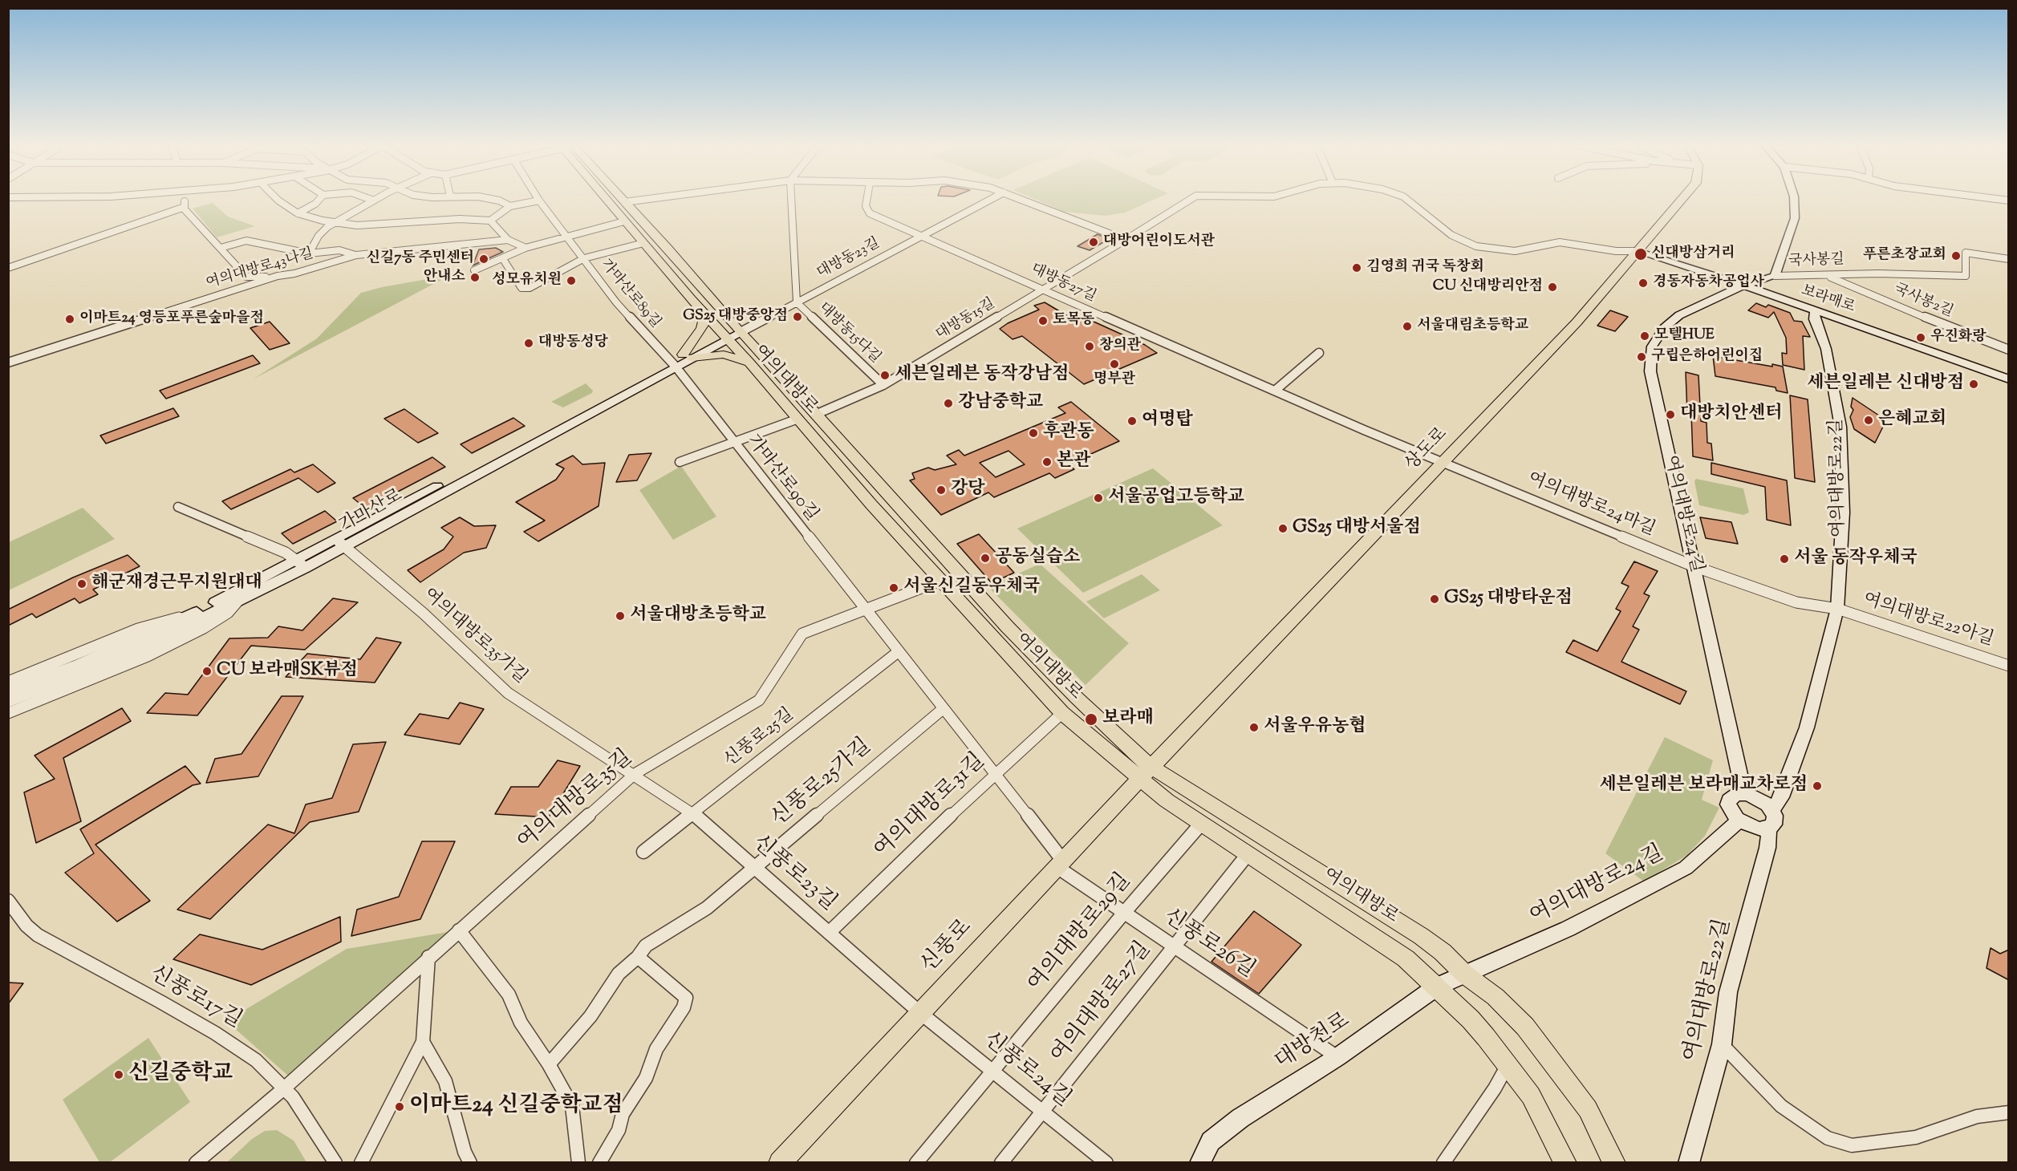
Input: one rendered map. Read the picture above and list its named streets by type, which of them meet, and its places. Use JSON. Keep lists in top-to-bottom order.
{
  "streets": {
    "main road": ["여의대방로", "상도로", "신풍로"],
    "street": [
      "대방동23길",
      "국사봉길",
      "여의대방로43나길",
      "대방동27길",
      "가마산로89길",
      "보라매로",
      "국사봉2길",
      "대방동15길",
      "대방동15다길",
      "여의대방로22길",
      "가마산로90길",
      "여의대방로24마길",
      "가마산로",
      "여의대방로24길",
      "여의대방로22아길",
      "여의대방로35가길",
      "신풍로25길",
      "신풍로25가길",
      "여의대방로35길",
      "여의대방로31길",
      "신풍로23길",
      "여의대방로29길",
      "신풍로26길",
      "신풍로17길",
      "여의대방로27길",
      "대방천로",
      "신풍로24길"
    ]
  },
  "crossings": [
    ["대방동23길", "대방동27길"],
    ["대방동23길", "대방동15다길"],
    ["대방동23길", "여의대방로"],
    ["대방동23길", "가마산로"],
    ["국사봉길", "보라매로"],
    ["국사봉길", "국사봉2길"],
    ["국사봉길", "여의대방로24길"],
    ["대방동27길", "대방동15길"],
    ["대방동27길", "상도로"],
    ["대방동27길", "여의대방로24마길"],
    ["가마산로89길", "가마산로90길"],
    ["가마산로89길", "가마산로"],
    ["보라매로", "대방동15길"],
    ["보라매로", "상도로"],
    ["보라매로", "여의대방로22길"],
    ["보라매로", "여의대방로24길"],
    ["대방동15길", "대방동15다길"],
    ["대방동15길", "여의대방로"],
    ["대방동15길", "상도로"],
    ["여의대방로", "상도로"],
    ["여의대방로", "가마산로"],
    ["여의대방로", "여의대방로24길"],
    ["여의대방로", "여의대방로35길"],
    ["여의대방로", "여의대방로31길"],
    ["여의대방로", "여의대방로29길"],
    ["여의대방로", "신풍로"],
    ["여의대방로", "여의대방로27길"],
    ["여의대방로", "대방천로"],
    ["상도로", "여의대방로24마길"],
    ["상도로", "신풍로"],
    ["여의대방로22길", "여의대방로24마길"],
    ["여의대방로22길", "여의대방로24길"],
    ["여의대방로22길", "여의대방로22아길"],
    ["가마산로90길", "가마산로"],
    ["가마산로90길", "여의대방로35길"],
    ["여의대방로24마길", "여의대방로24길"],
    ["여의대방로24마길", "여의대방로22아길"],
    ["가마산로", "여의대방로35가길"],
    ["여의대방로24길", "대방천로"],
    ["여의대방로35가길", "여의대방로35길"],
    ["여의대방로35가길", "신풍로23길"],
    ["신풍로25길", "신풍로23길"],
    ["신풍로25가길", "신풍로23길"],
    ["여의대방로35길", "신풍로23길"],
    ["여의대방로35길", "신풍로17길"],
    ["여의대방로31길", "신풍로23길"],
    ["신풍로23길", "신풍로"],
    ["신풍로23길", "신풍로24길"],
    ["여의대방로29길", "신풍로26길"],
    ["여의대방로29길", "신풍로24길"],
    ["신풍로26길", "신풍로"],
    ["신풍로26길", "여의대방로27길"],
    ["신풍로26길", "대방천로"],
    ["신풍로", "신풍로24길"],
    ["여의대방로27길", "신풍로24길"]
  ],
  "places": [
    "대방어린이도서관",
    "신대방삼거리",
    "푸른초장교회",
    "신길7동 주민센터",
    "김영희 귀국 독창회",
    "안내소",
    "성모유치원",
    "경동자동차공업사",
    "CU 신대방리안점",
    "GS25 대방중앙점",
    "이마트24 영등포푸른숲마을점",
    "토목동",
    "서울대림초등학교",
    "모텔HUE",
    "우진화랑",
    "대방동성당",
    "창의관",
    "구립은하어린이집",
    "명부관",
    "세븐일레븐 동작강남점",
    "세븐일레븐 신대방점",
    "강남중학교",
    "대방치안센터",
    "은혜교회",
    "여명탑",
    "후관동",
    "본관",
    "강당",
    "서울공업고등학교",
    "GS25 대방서울점",
    "공동실습소",
    "서울 동작우체국",
    "해군재경근무지원대대",
    "서울신길동우체국",
    "GS25 대방타운점",
    "서울대방초등학교",
    "CU 보라매SK뷰점",
    "보라매",
    "서울우유농협",
    "세븐일레븐 보라매교차로점",
    "신길중학교",
    "이마트24 신길중학교점"
  ]
}
